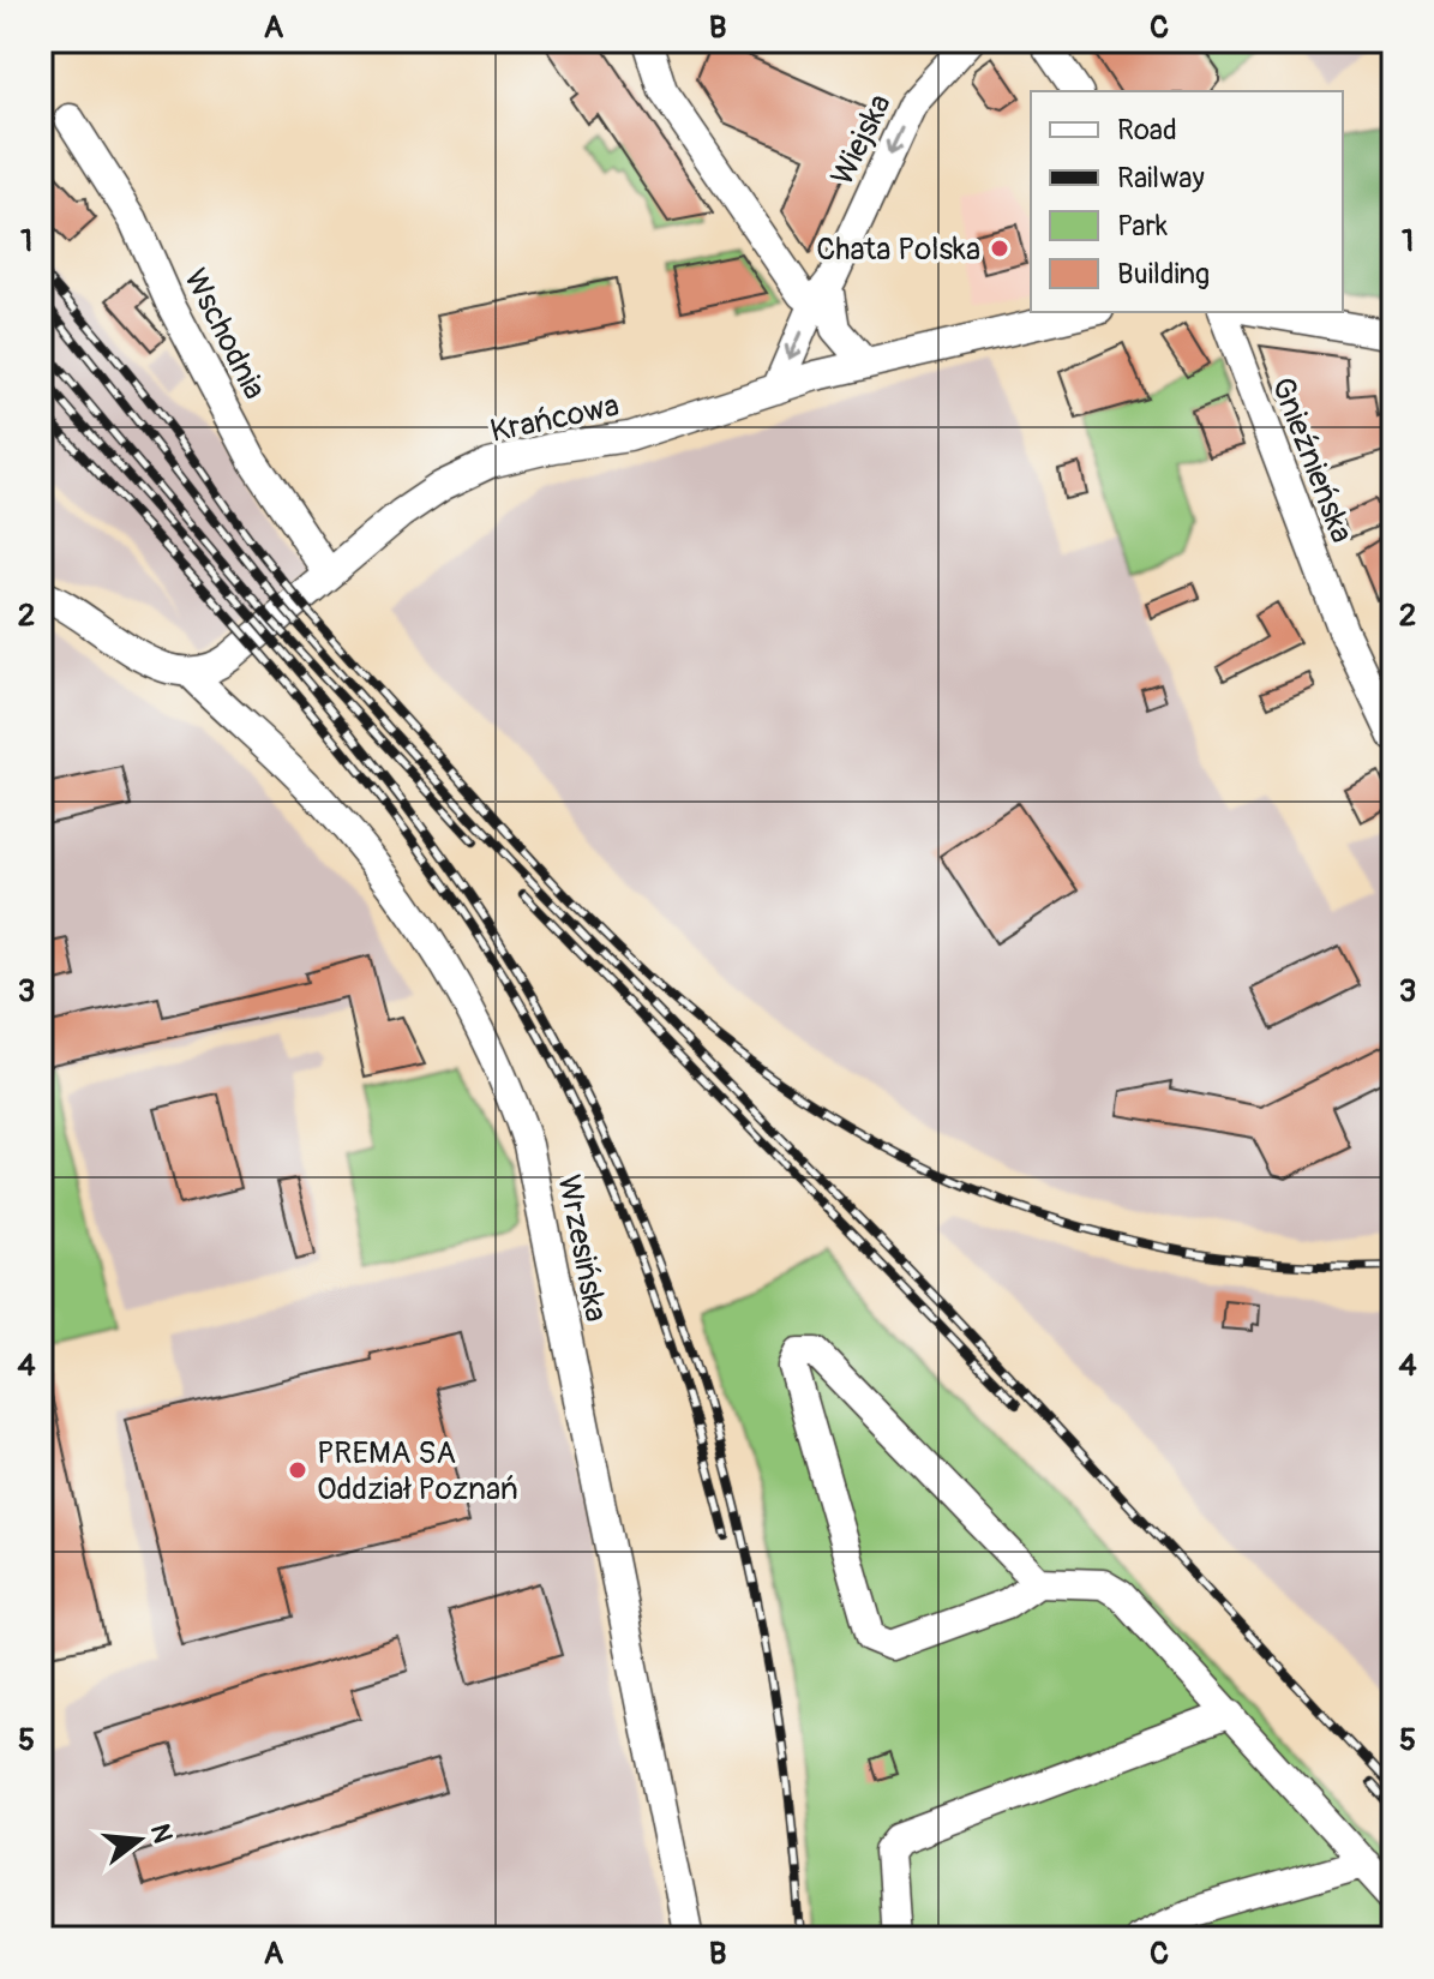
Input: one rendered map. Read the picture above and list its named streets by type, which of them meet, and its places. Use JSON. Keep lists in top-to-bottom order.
{
  "streets": {
    "street": [
      "Wiejska",
      "Wschodnia",
      "Krańcowa",
      "Gnieźnieńska",
      "Wrzesińska"
    ]
  },
  "crossings": [
    ["Wiejska", "Krańcowa"],
    ["Wschodnia", "Krańcowa"],
    ["Krańcowa", "Wrzesińska"]
  ],
  "one_way": ["Wiejska"],
  "places": ["Chata Polska", "PREMA SA Oddział Poznań"],
  "legend": [
    "Road",
    "Railway",
    "Park",
    "Building"
  ],
  "north": "right",
  "grid": {
    "columns": ["A", "B", "C"],
    "rows": [
      "1",
      "2",
      "3",
      "4",
      "5"
    ]
  }
}
